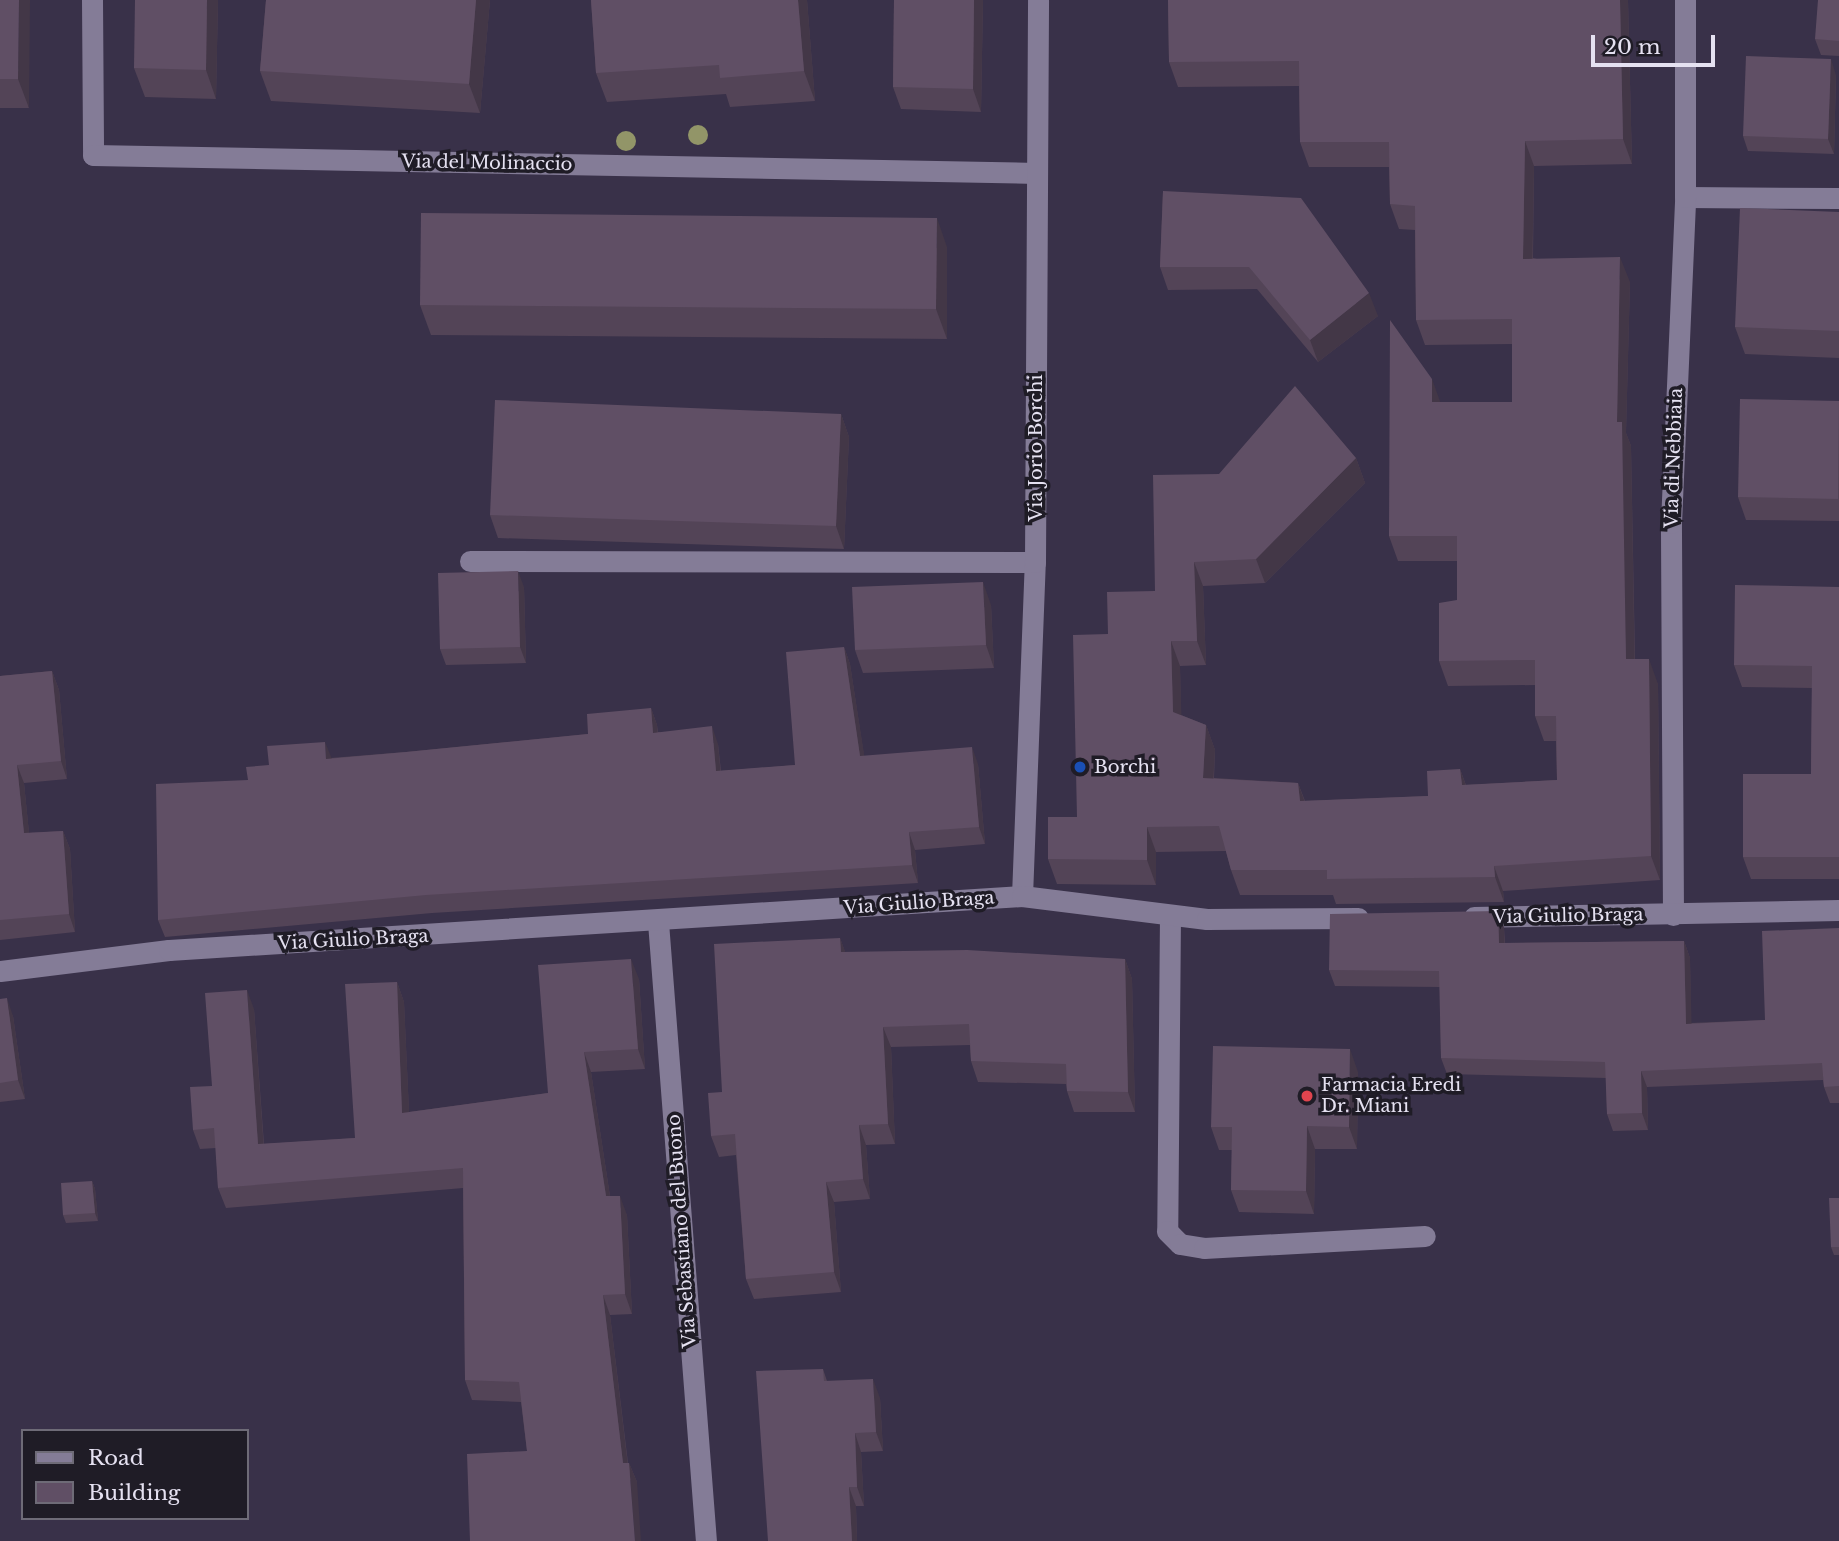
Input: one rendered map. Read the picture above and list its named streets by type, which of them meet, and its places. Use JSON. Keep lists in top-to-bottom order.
{
  "streets": {
    "street": [
      "Via del Molinaccio",
      "Via Jorio Borchi",
      "Via di Nebbiaia",
      "Via Giulio Braga",
      "Via Sebastiano del Buono"
    ]
  },
  "crossings": [
    ["Via del Molinaccio", "Via Jorio Borchi"],
    ["Via Jorio Borchi", "Via Giulio Braga"],
    ["Via di Nebbiaia", "Via Giulio Braga"],
    ["Via Giulio Braga", "Via Sebastiano del Buono"]
  ],
  "places": ["Borchi", "Farmacia Eredi Dr. Miani"],
  "legend": ["Road", "Building"],
  "scale_bar": "20 m"
}
